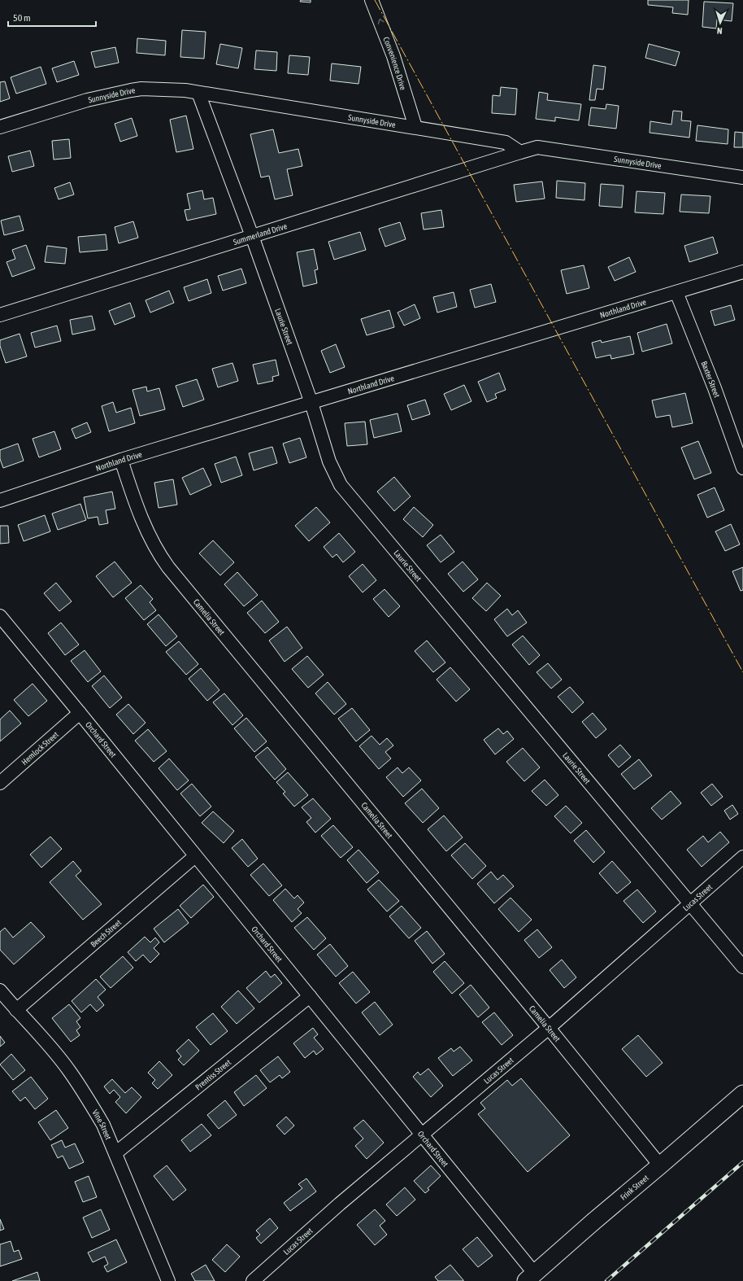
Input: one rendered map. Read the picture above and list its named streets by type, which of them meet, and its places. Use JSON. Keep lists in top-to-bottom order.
{
  "streets": {
    "main road": ["Frink Street"],
    "street": [
      "Convenience Drive",
      "Sunnyside Drive",
      "Summerland Drive",
      "Northland Drive",
      "Laurie Street",
      "Baxter Street",
      "Camelia Street",
      "Orchard Street",
      "Hemlock Street",
      "Lucas Street",
      "Beech Street",
      "Prentiss Street",
      "Vine Street"
    ]
  },
  "crossings": [
    ["Convenience Drive", "Sunnyside Drive"],
    ["Sunnyside Drive", "Summerland Drive"],
    ["Sunnyside Drive", "Laurie Street"],
    ["Summerland Drive", "Laurie Street"],
    ["Northland Drive", "Laurie Street"],
    ["Northland Drive", "Baxter Street"],
    ["Northland Drive", "Camelia Street"],
    ["Laurie Street", "Lucas Street"],
    ["Camelia Street", "Lucas Street"],
    ["Camelia Street", "Frink Street"],
    ["Orchard Street", "Hemlock Street"],
    ["Orchard Street", "Lucas Street"],
    ["Orchard Street", "Beech Street"],
    ["Orchard Street", "Prentiss Street"],
    ["Orchard Street", "Frink Street"],
    ["Beech Street", "Vine Street"],
    ["Prentiss Street", "Vine Street"]
  ],
  "one_way": ["Convenience Drive"],
  "scale_bar": "50 m",
  "north": "bottom"
}
